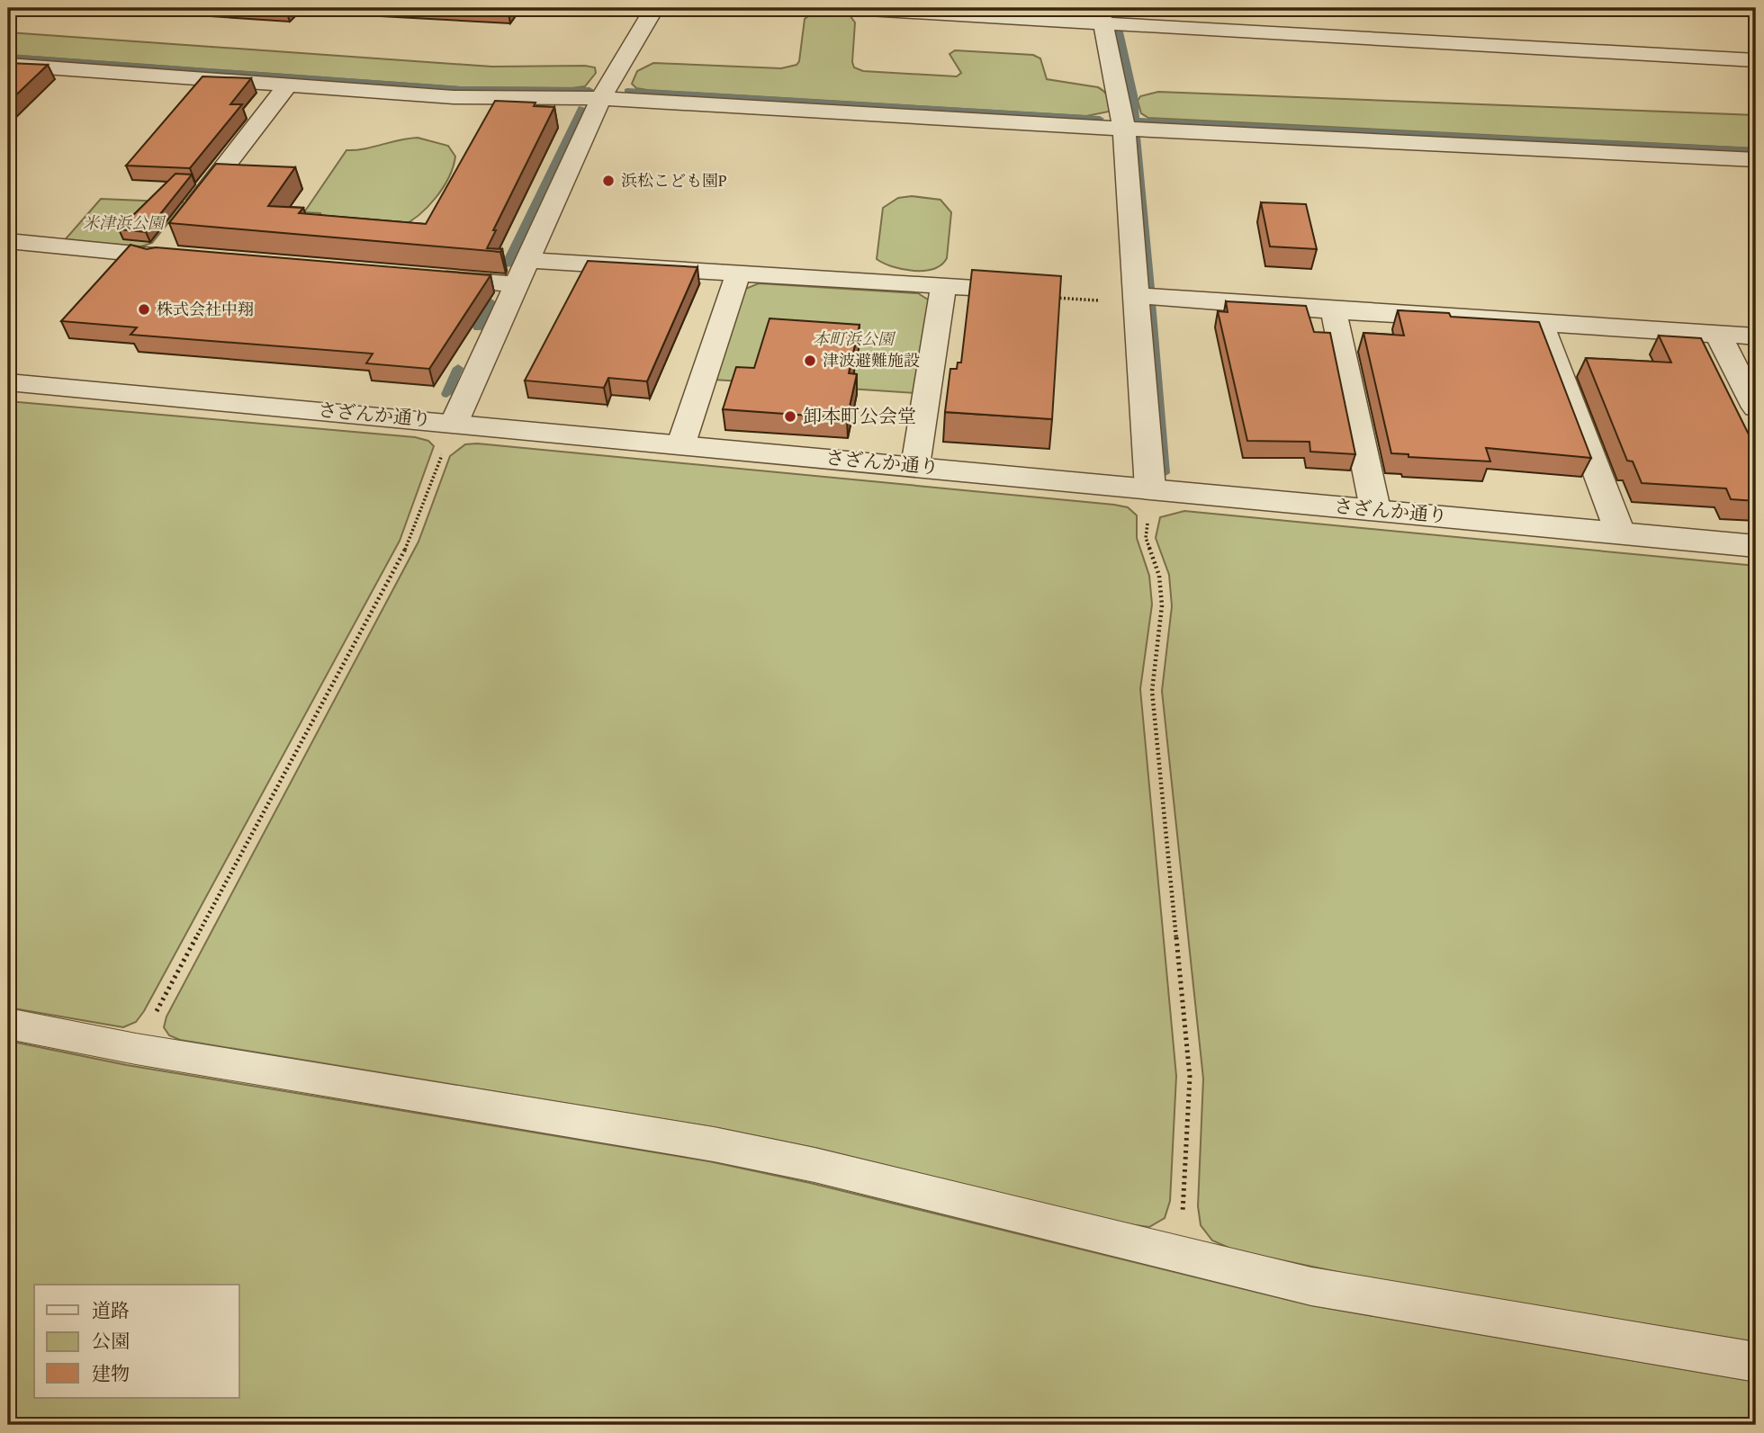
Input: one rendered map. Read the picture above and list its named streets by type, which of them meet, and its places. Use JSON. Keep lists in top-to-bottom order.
{
  "streets": {
    "street": ["さざんか通り"]
  },
  "parks": ["米津浜公園", "本町浜公園"],
  "places": [
    "浜松こども園P",
    "株式会社中翔",
    "津波避難施設",
    "卸本町公会堂"
  ],
  "legend": ["道路", "公園", "建物"]
}
